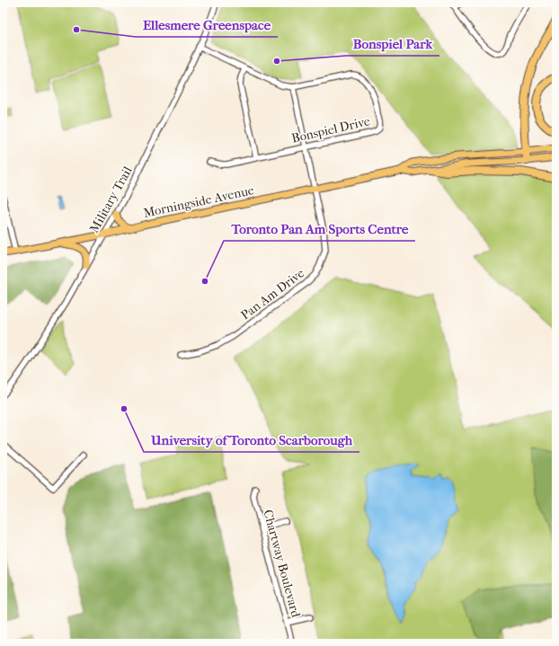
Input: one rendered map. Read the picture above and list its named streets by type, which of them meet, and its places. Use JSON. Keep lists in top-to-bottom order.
{
  "streets": {
    "main road": ["Morningside Avenue"],
    "street": [
      "Bonspiel Drive",
      "Military Trail",
      "Pan Am Drive",
      "Chartway Boulevard"
    ]
  },
  "crossings": [
    ["Bonspiel Drive", "Military Trail"],
    ["Bonspiel Drive", "Pan Am Drive"],
    ["Military Trail", "Morningside Avenue"],
    ["Morningside Avenue", "Pan Am Drive"]
  ],
  "places": [
    "Ellesmere Greenspace",
    "Bonspiel Park",
    "Toronto Pan Am Sports Centre",
    "University of Toronto Scarborough"
  ]
}
